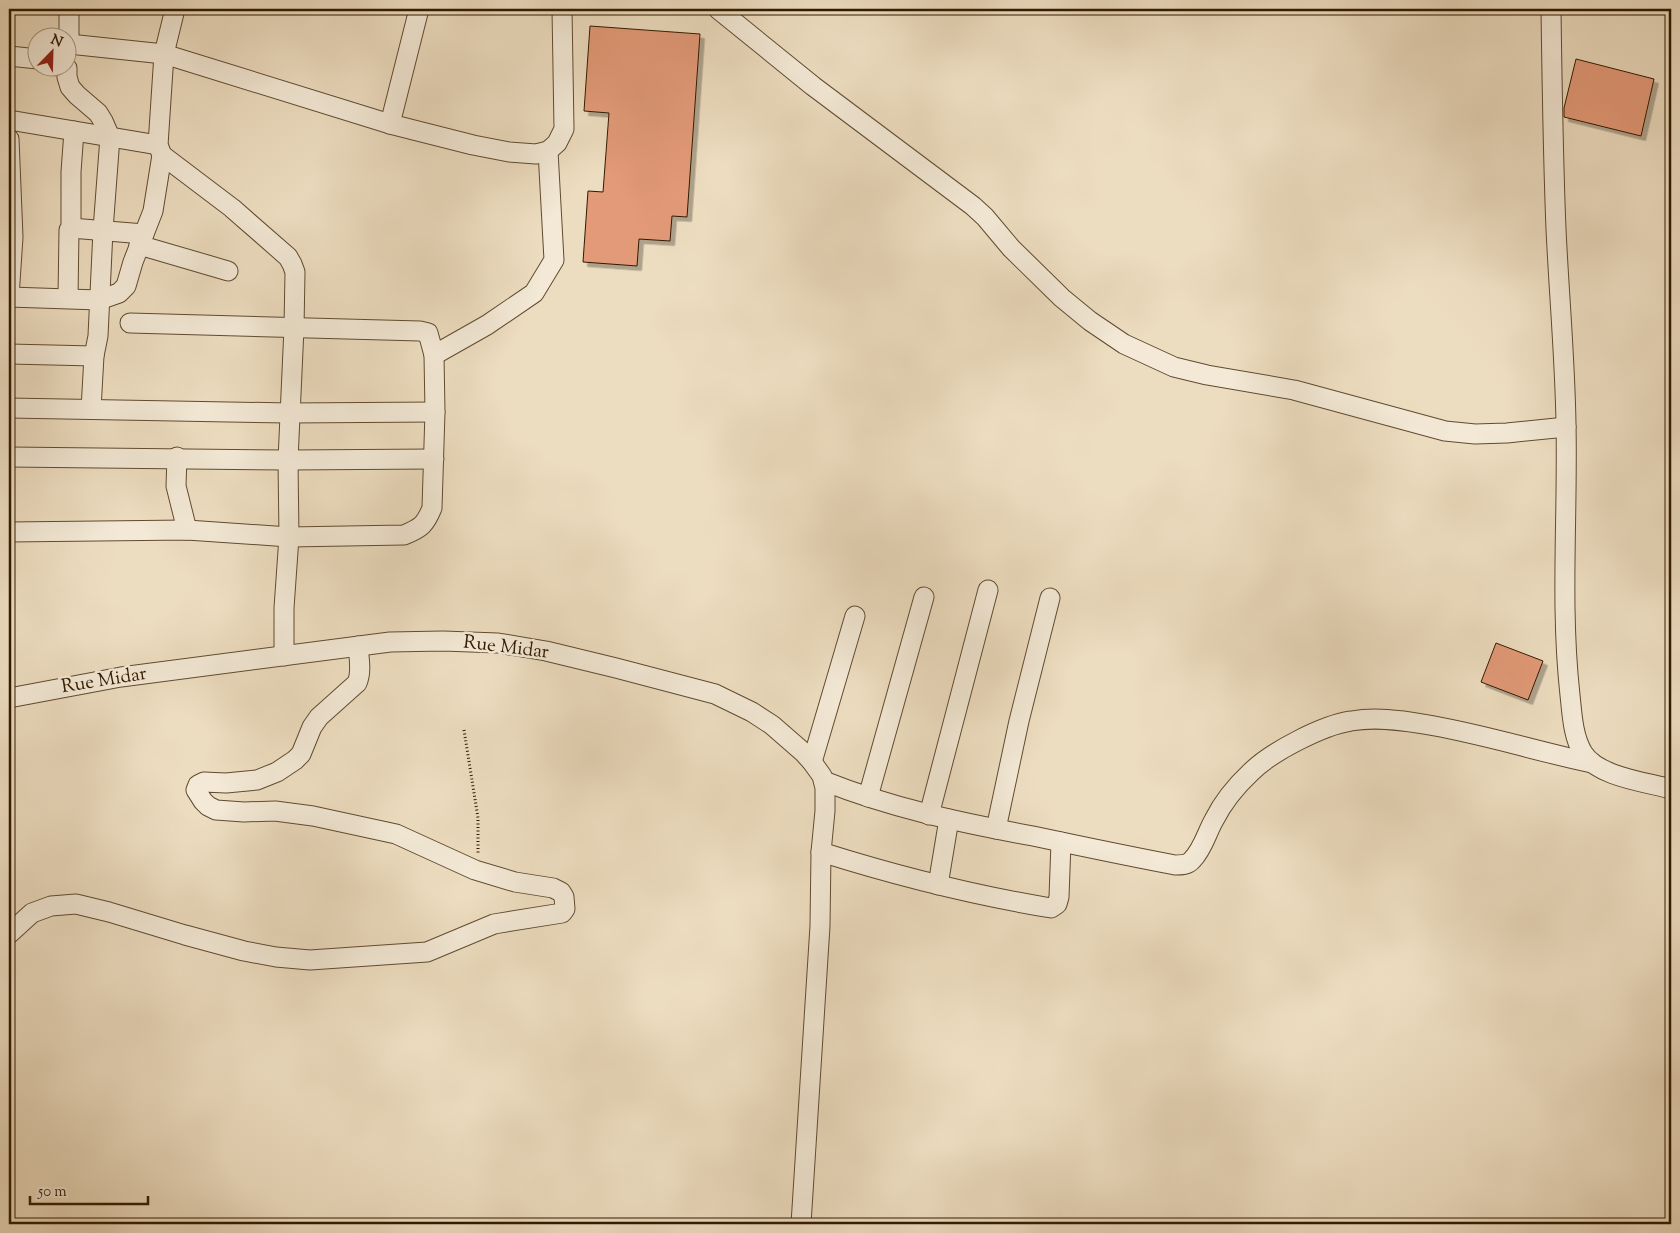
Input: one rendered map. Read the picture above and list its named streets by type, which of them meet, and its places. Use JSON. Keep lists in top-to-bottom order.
{
  "streets": {
    "street": ["Rue Midar"]
  },
  "scale_bar": "50 m",
  "north": "top right"
}
